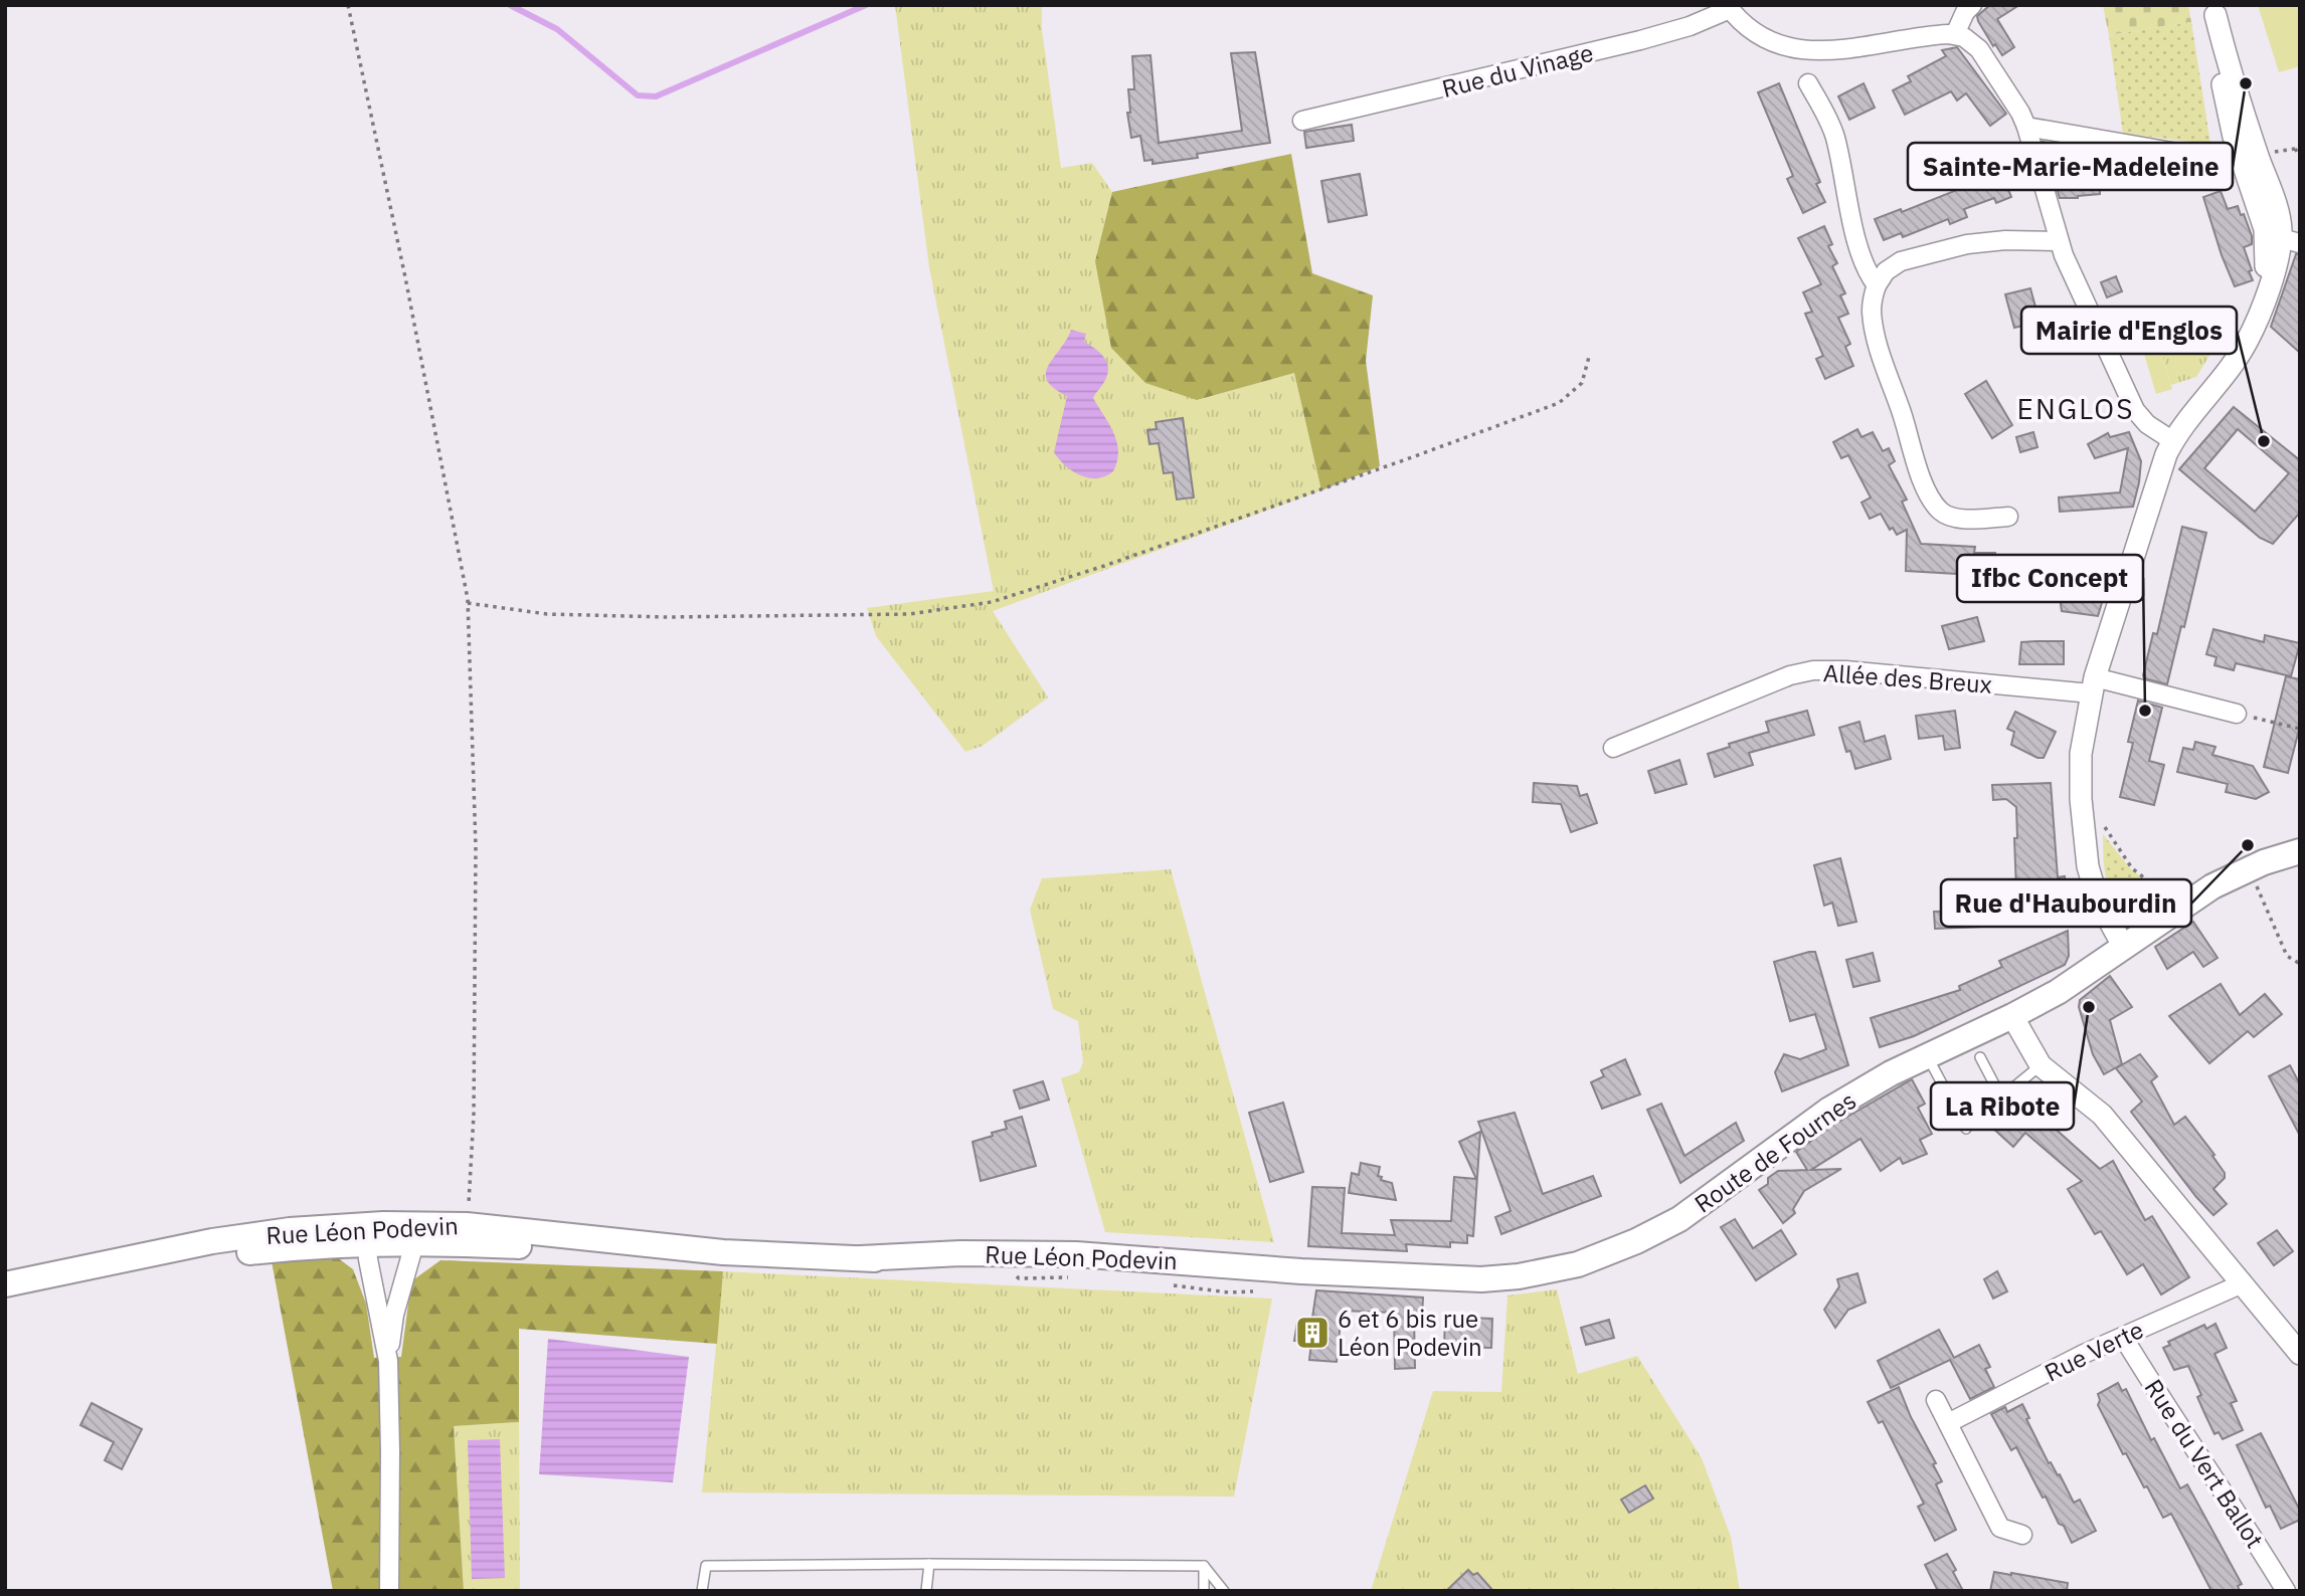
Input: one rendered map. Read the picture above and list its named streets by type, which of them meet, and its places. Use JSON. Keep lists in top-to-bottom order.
{
  "streets": {
    "main road": ["Route de Fournes", "Rue Léon Podevin"],
    "street": [
      "Rue du Vinage",
      "Allée des Breux",
      "Rue Verte",
      "Rue du Vert Ballot"
    ]
  },
  "crossings": [
    ["Route de Fournes", "Rue Léon Podevin"],
    ["Rue Verte", "Rue du Vert Ballot"]
  ],
  "districts": ["ENGLOS"],
  "places": {
    "other": [
      "Sainte-Marie-Madeleine",
      "Mairie d'Englos",
      "Ifbc Concept",
      "Rue d'Haubourdin",
      "La Ribote"
    ],
    "building": ["6 et 6 bis rue Léon Podevin"]
  }
}
